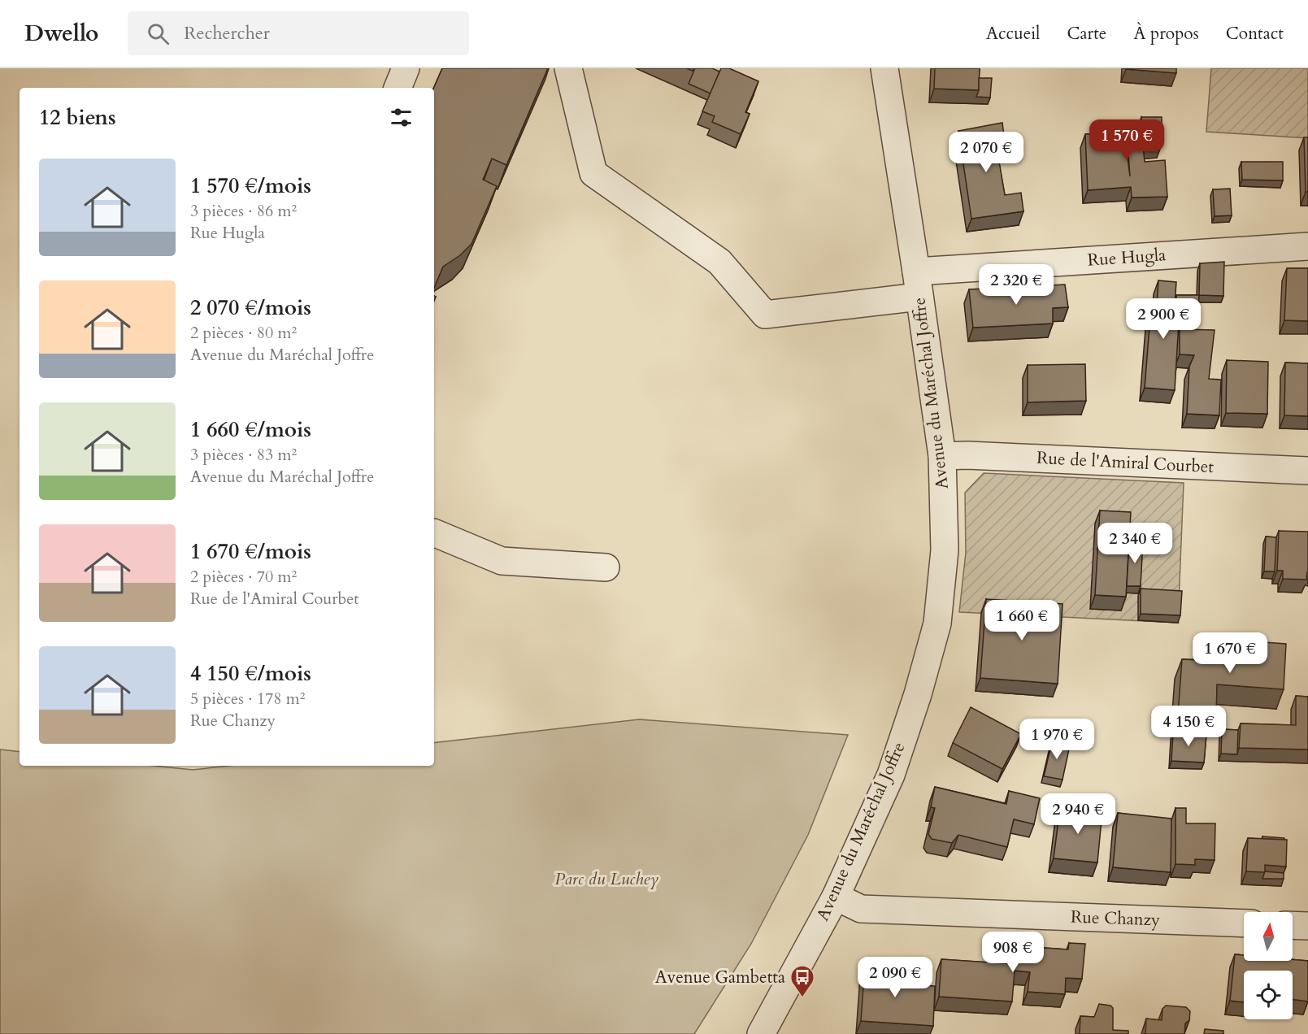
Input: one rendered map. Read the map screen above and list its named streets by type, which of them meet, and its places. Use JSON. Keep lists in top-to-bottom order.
{
  "streets": {
    "street": [
      "Rue Hugla",
      "Avenue du Maréchal Joffre",
      "Rue de l'Amiral Courbet",
      "Rue Chanzy"
    ]
  },
  "crossings": [
    ["Rue Hugla", "Avenue du Maréchal Joffre"],
    ["Avenue du Maréchal Joffre", "Rue de l'Amiral Courbet"],
    ["Avenue du Maréchal Joffre", "Rue Chanzy"]
  ],
  "parks": ["Parc du Luchey"],
  "places": {
    "bus stop": ["Avenue Gambetta"]
  },
  "north": "top",
  "page": {
    "header": "Dwello",
    "search": "Rechercher",
    "nav": [
      "Accueil",
      "Carte",
      "À propos",
      "Contact"
    ],
    "heading": "12 biens",
    "price": [
      "1 570 €",
      "2 070 €",
      "2 320 €",
      "2 900 €",
      "2 340 €",
      "1 660 €",
      "1 670 €",
      "4 150 €",
      "1 970 €",
      "2 940 €",
      "908 €",
      "2 090 €"
    ],
    "list": [
      {
        "name": "1 570 €/mois",
        "note": "3 pièces · 86 m² · Rue Hugla"
      },
      {
        "name": "2 070 €/mois",
        "note": "2 pièces · 80 m² · Avenue du Maréchal Joffre"
      },
      {
        "name": "1 660 €/mois",
        "note": "3 pièces · 83 m² · Avenue du Maréchal Joffre"
      },
      {
        "name": "1 670 €/mois",
        "note": "2 pièces · 70 m² · Rue de l'Amiral Courbet"
      },
      {
        "name": "4 150 €/mois",
        "note": "5 pièces · 178 m² · Rue Chanzy"
      }
    ]
  }
}
